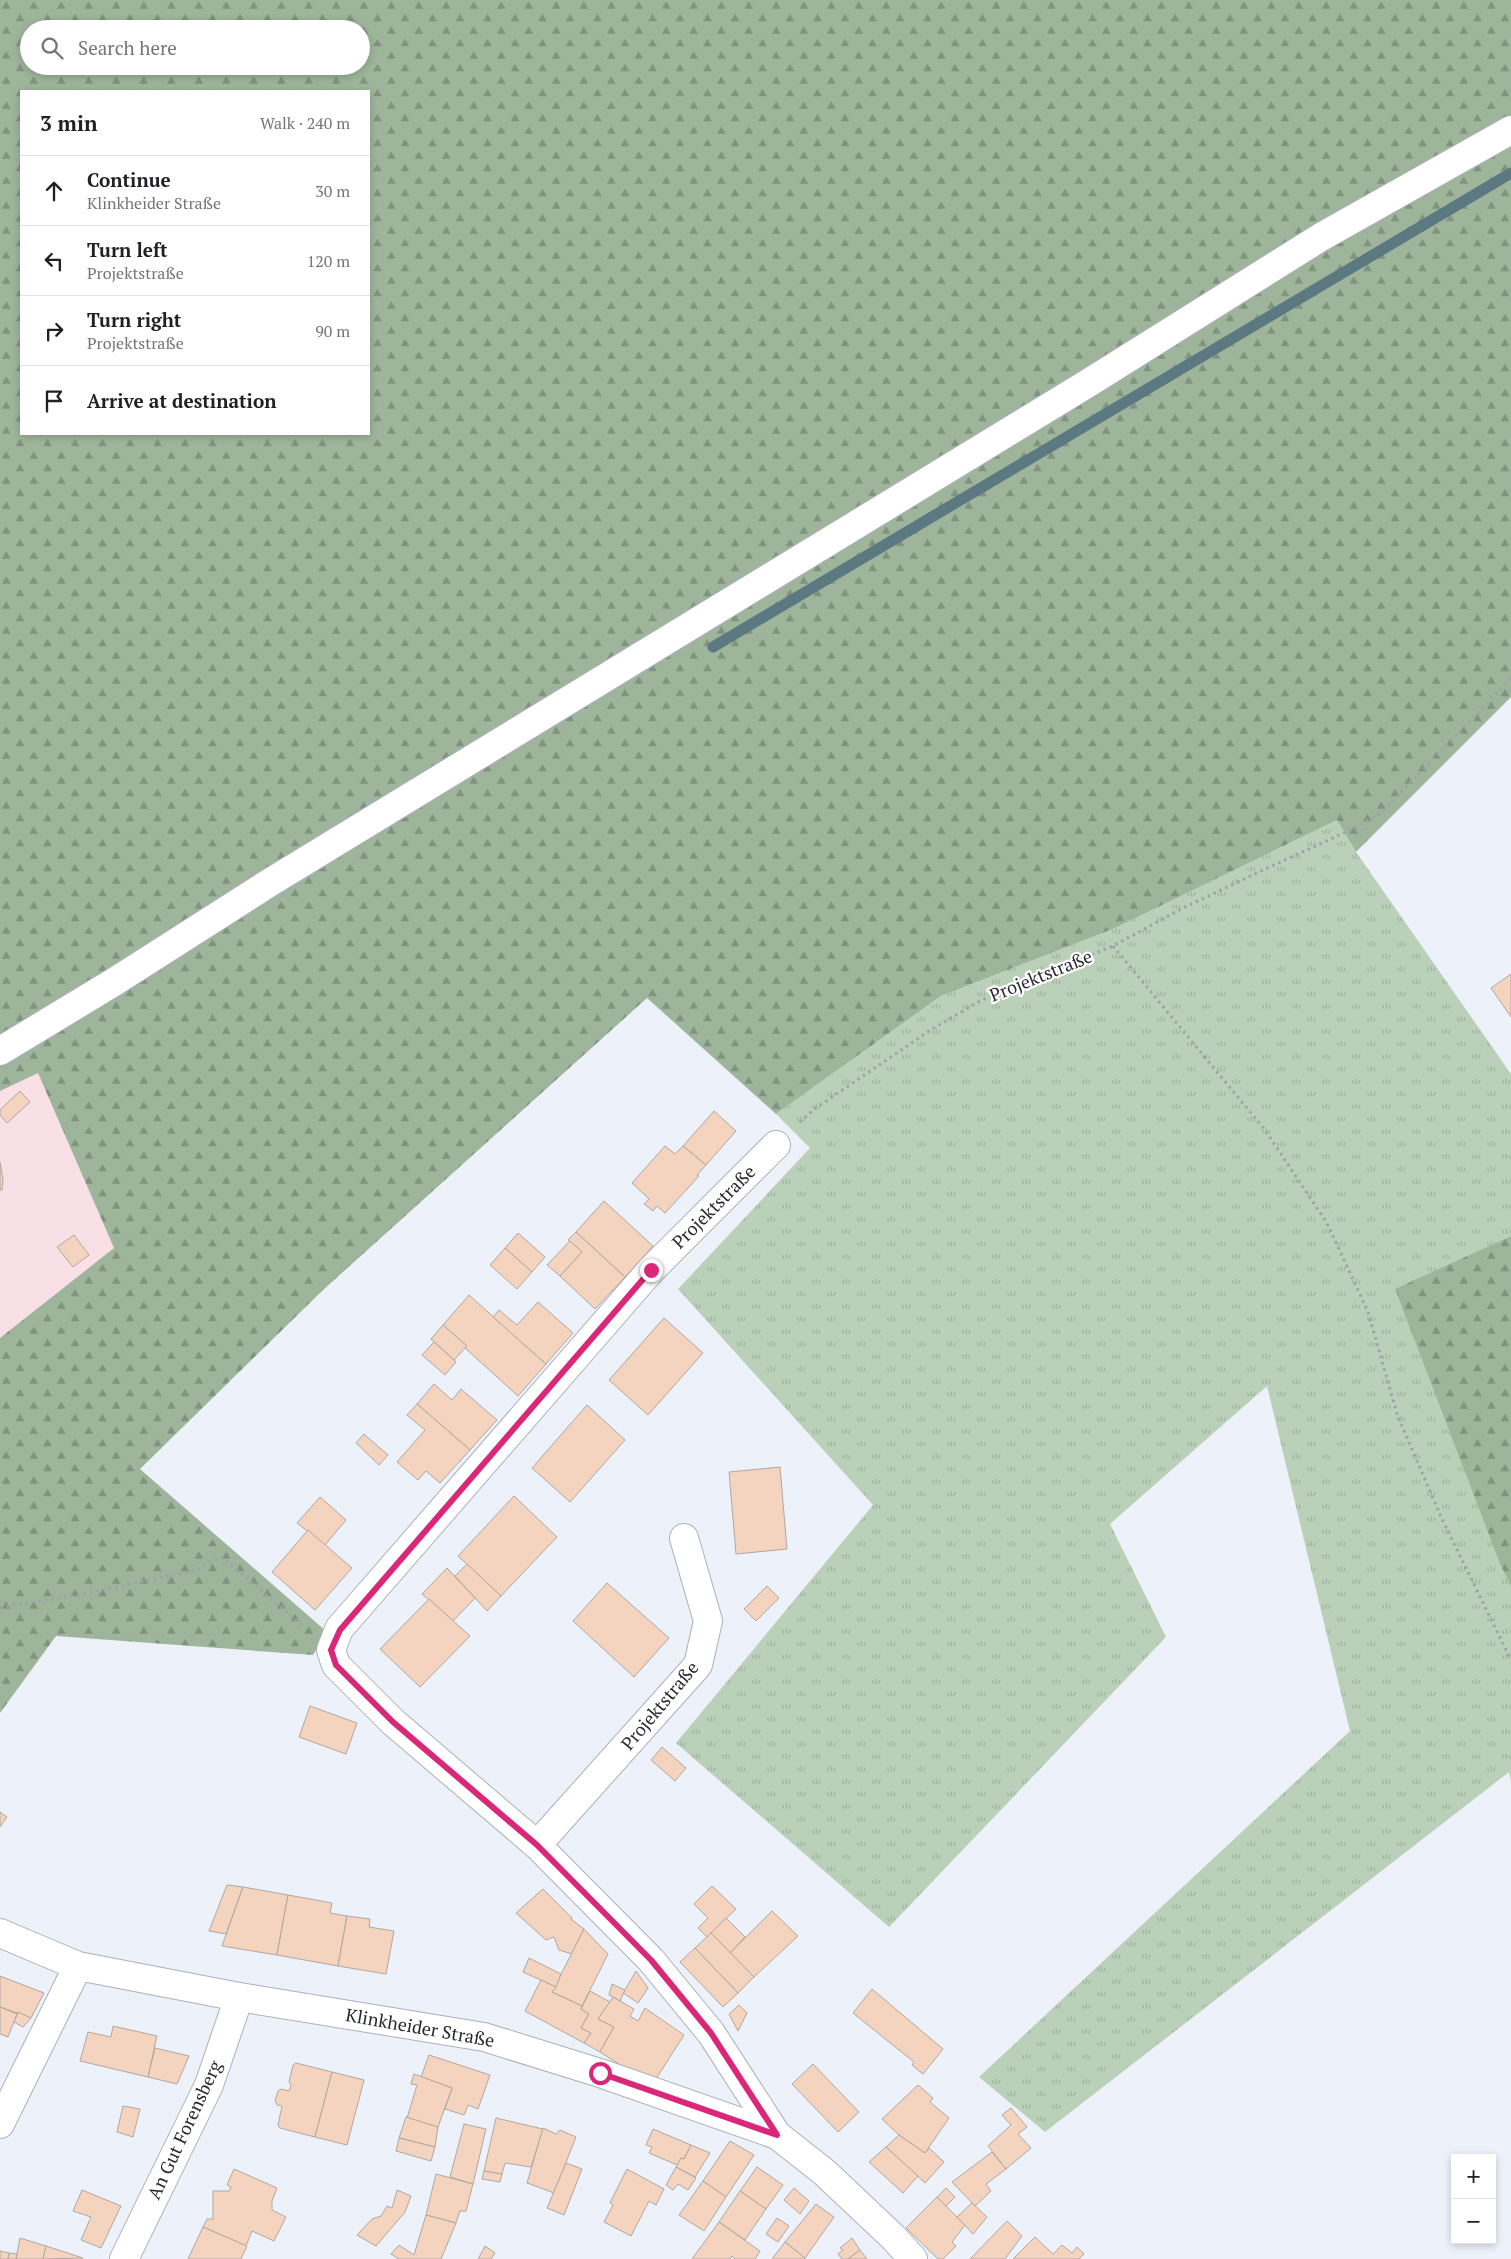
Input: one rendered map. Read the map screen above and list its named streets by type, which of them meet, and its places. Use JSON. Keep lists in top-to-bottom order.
{
  "streets": {
    "street": ["Projektstraße", "Klinkheider Straße", "An Gut Forensberg"]
  },
  "crossings": [
    ["Klinkheider Straße", "An Gut Forensberg"]
  ],
  "page": {
    "search": "Search here",
    "heading": ["3 min", "Walk · 240 m"],
    "list": [
      ["Continue", "Klinkheider Straße", "30 m"],
      ["Turn left", "Projektstraße", "120 m"],
      ["Turn right", "Projektstraße", "90 m"],
      "Arrive at destination"
    ],
    "map_buttons": ["+", "−"]
  }
}
